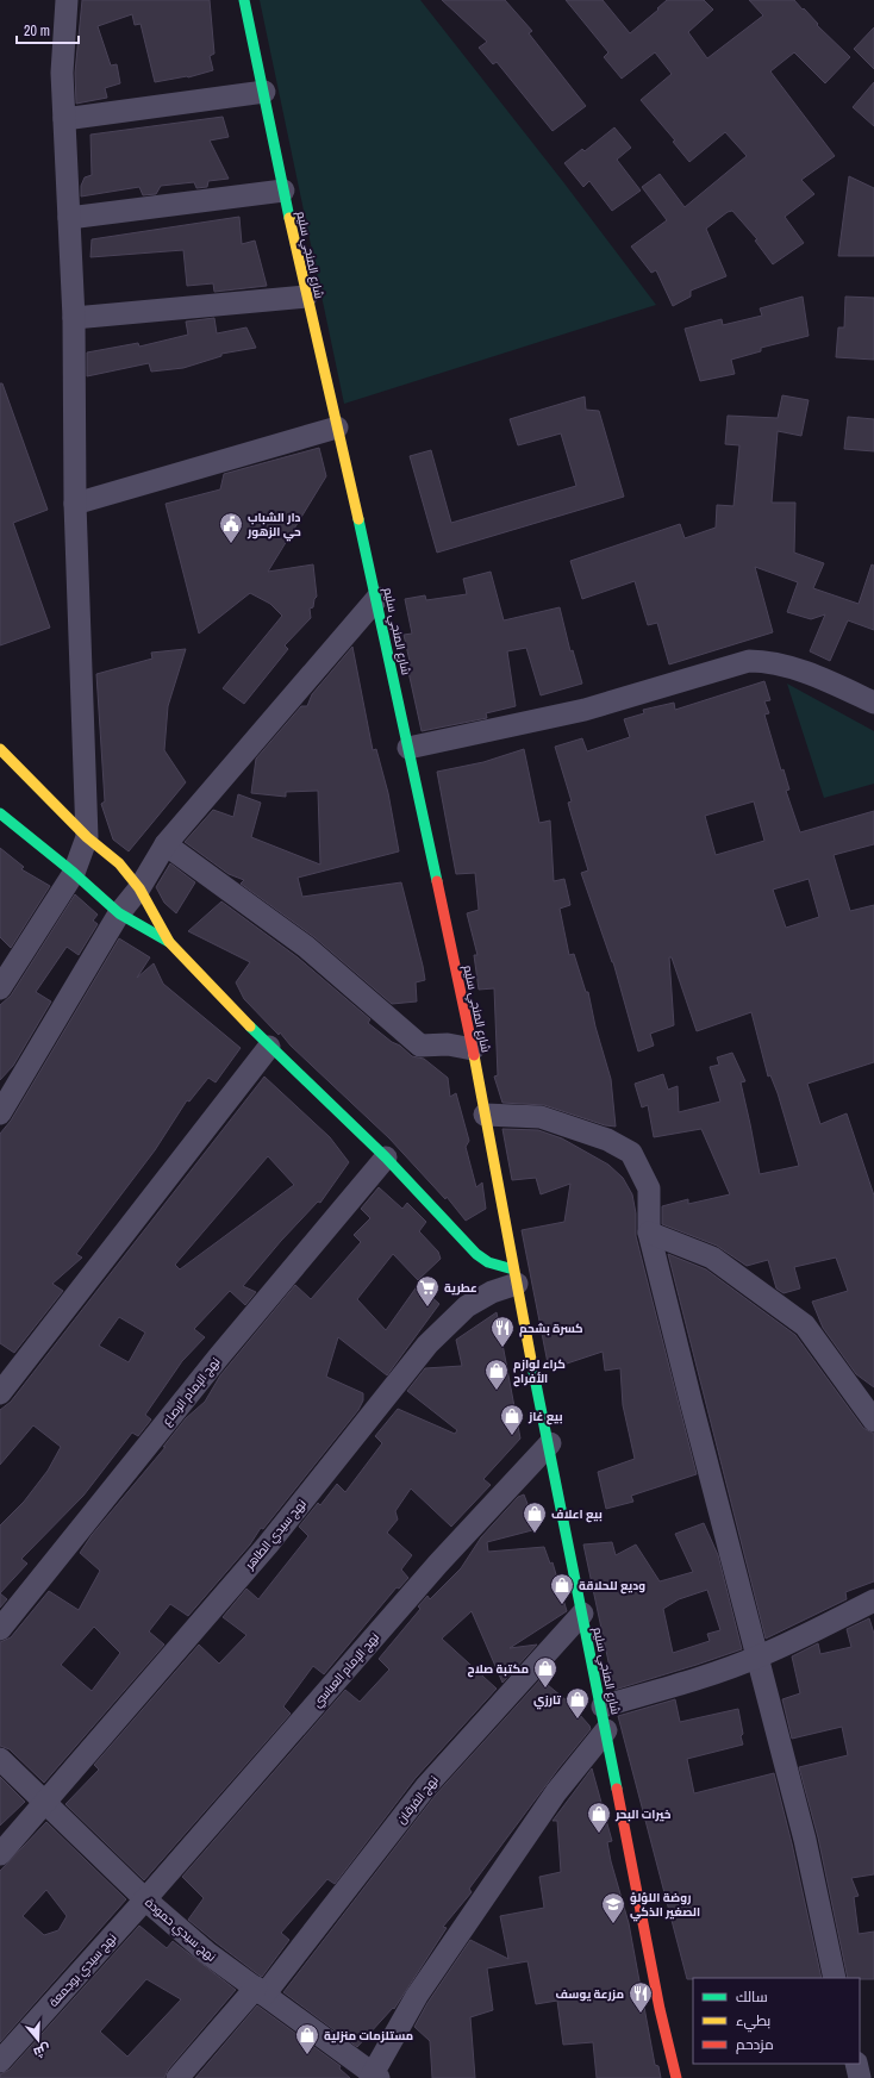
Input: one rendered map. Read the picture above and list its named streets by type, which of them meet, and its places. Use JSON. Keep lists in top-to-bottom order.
{
  "streets": {
    "street": [
      "شارع المنجي سليم",
      "نهج الإمام الرصاع",
      "نهج سيدي الطاهر",
      "نهج الإمام العباسي",
      "نهج الفرقان",
      "نهج سيدي حمودة",
      "نهج سيدي بوجمعة"
    ]
  },
  "crossings": [
    ["شارع المنجي سليم", "نهج سيدي الطاهر"],
    ["شارع المنجي سليم", "نهج الإمام العباسي"],
    ["شارع المنجي سليم", "نهج الفرقان"],
    ["نهج سيدي الطاهر", "نهج سيدي حمودة"],
    ["نهج الإمام العباسي", "نهج سيدي حمودة"],
    ["نهج الإمام العباسي", "نهج سيدي بوجمعة"],
    ["نهج الفرقان", "نهج سيدي حمودة"],
    ["نهج سيدي حمودة", "نهج سيدي بوجمعة"]
  ],
  "places": {
    "public building": ["دار الشباب حي الزهور"],
    "supermarket": ["عطرية"],
    "restaurant": ["كسرة بشحم", "مزرعة يوسف"],
    "shop": [
      "كراء لوازم الأفراح",
      "بيع غاز",
      "بيع اعلاف",
      "وديع للحلاقة",
      "مكتبة صلاح",
      "تارزي",
      "خيرات البحر",
      "مستلزمات منزلية"
    ],
    "school or university": ["روضة اللؤلؤ الصغير الذكي"]
  },
  "legend": ["سالك", "بطيء", "مزدحم"],
  "scale_bar": "20 m",
  "north": "bottom"
}
